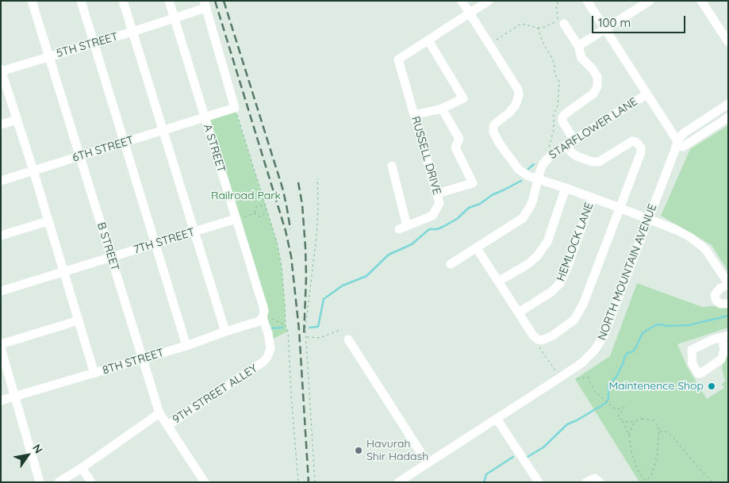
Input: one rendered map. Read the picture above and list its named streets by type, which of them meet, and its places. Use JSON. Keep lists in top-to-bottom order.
{
  "streets": {
    "street": [
      "5TH STREET",
      "STARFLOWER LANE",
      "A STREET",
      "6TH STREET",
      "RUSSELL DRIVE",
      "7TH STREET",
      "HEMLOCK LANE",
      "B STREET",
      "NORTH MOUNTAIN AVENUE",
      "8TH STREET",
      "9TH STREET ALLEY"
    ]
  },
  "crossings": [
    ["5TH STREET", "A STREET"],
    ["5TH STREET", "B STREET"],
    ["A STREET", "6TH STREET"],
    ["A STREET", "7TH STREET"],
    ["A STREET", "8TH STREET"],
    ["A STREET", "9TH STREET ALLEY"],
    ["6TH STREET", "B STREET"],
    ["7TH STREET", "B STREET"],
    ["B STREET", "8TH STREET"],
    ["B STREET", "9TH STREET ALLEY"],
    ["8TH STREET", "9TH STREET ALLEY"]
  ],
  "parks": ["Railroad Park"],
  "places": ["Maintenence Shop", "Havurah Shir Hadash"],
  "scale_bar": "100 m",
  "north": "top right"
}
